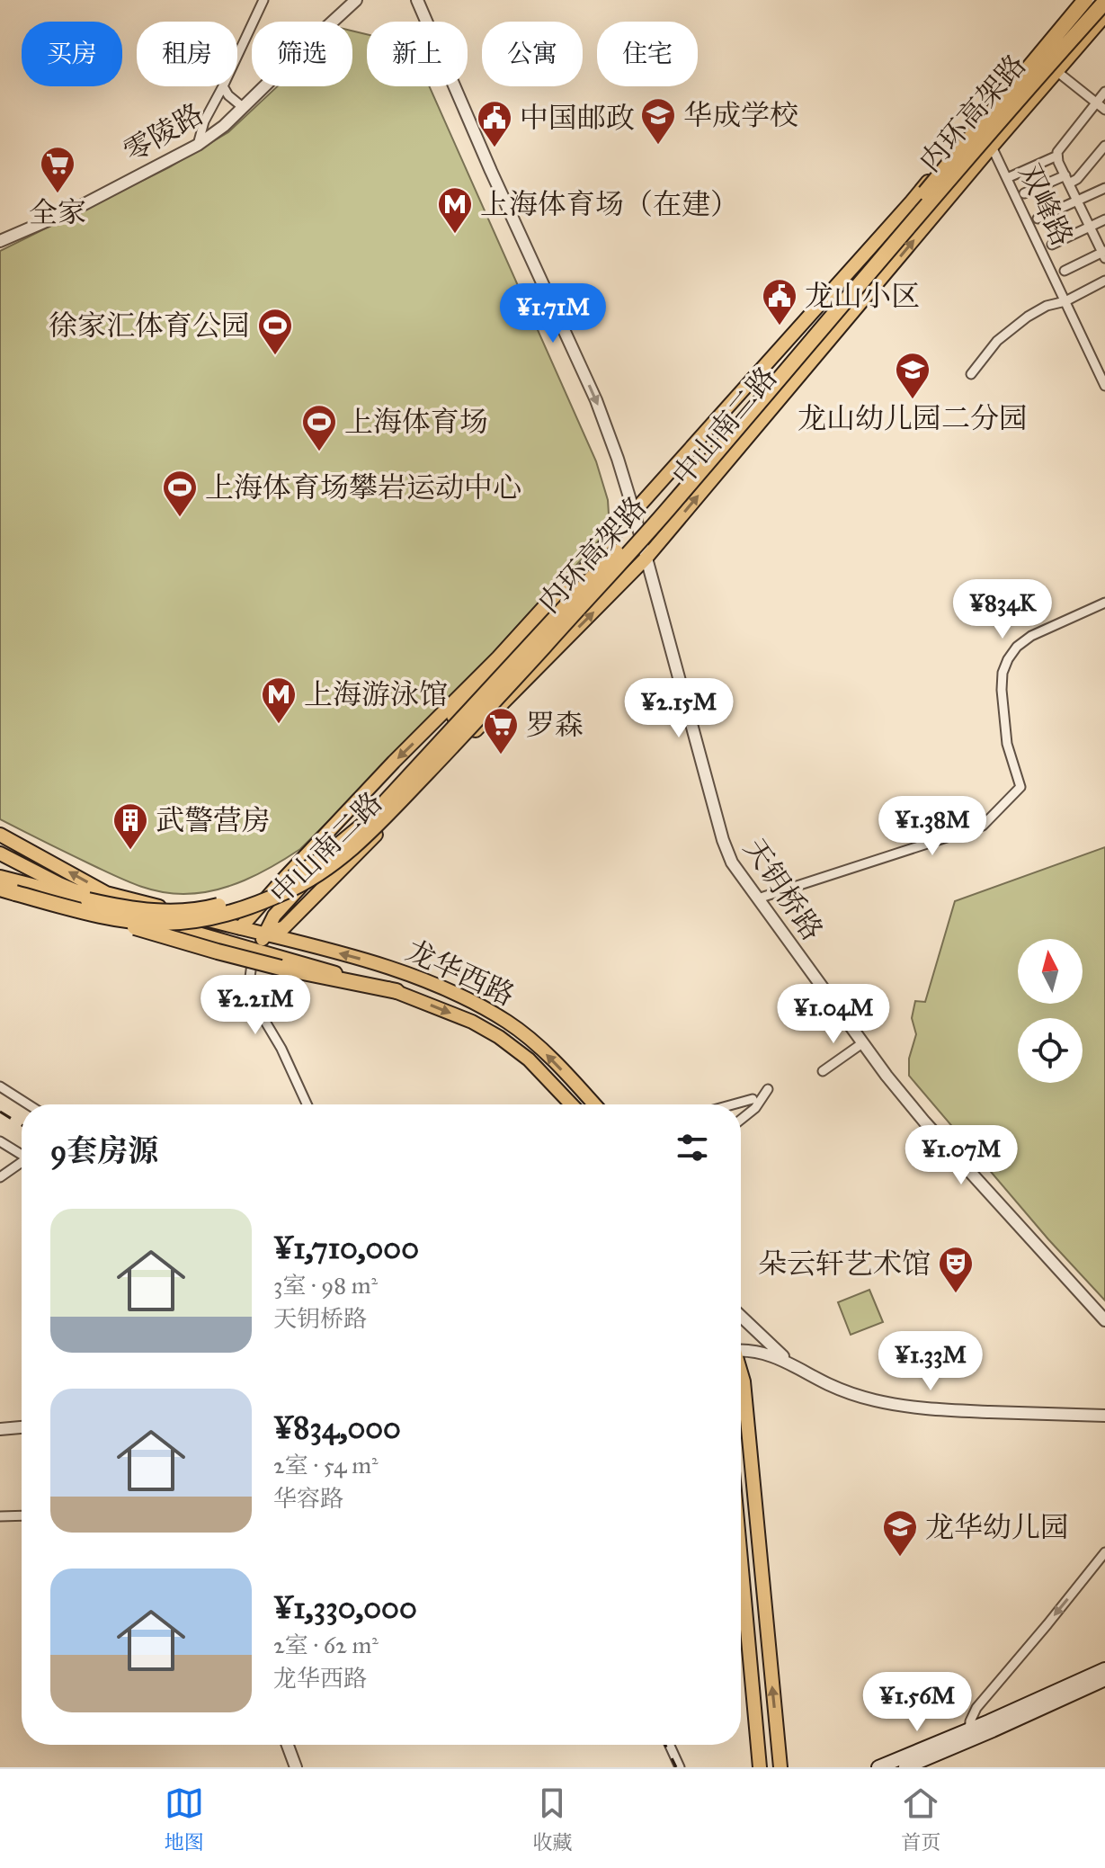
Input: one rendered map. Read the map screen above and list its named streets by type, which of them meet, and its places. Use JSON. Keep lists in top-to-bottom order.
{
  "streets": {
    "highway": ["内环高架路"],
    "main road": ["中山南二路", "龙华西路"],
    "street": ["零陵路", "双峰路", "天钥桥路"]
  },
  "crossings": [
    ["双峰路", "中山南二路"],
    ["中山南二路", "天钥桥路"],
    ["中山南二路", "龙华西路"]
  ],
  "one_way": ["天钥桥路"],
  "places": {
    "school or university": ["华成学校", "龙山幼儿园二分园", "龙华幼儿园"],
    "public building": ["中国邮政", "龙山小区"],
    "supermarket": ["全家", "罗森"],
    "metro station": ["上海体育场（在建）", "上海游泳馆"],
    "sports": ["徐家汇体育公园", "上海体育场", "上海体育场攀岩运动中心"],
    "building": ["武警营房"],
    "theatre": ["朵云轩艺术馆"]
  },
  "north": "top",
  "page": {
    "chip": [
      "买房",
      "租房",
      "筛选",
      "新上",
      "公寓",
      "住宅"
    ],
    "price": [
      "¥1.71M",
      "¥834K",
      "¥2.15M",
      "¥1.38M",
      "¥2.21M",
      "¥1.04M",
      "¥1.07M",
      "¥1.33M",
      "¥1.56M"
    ],
    "heading": "9套房源",
    "list": [
      {
        "name": "¥1,710,000",
        "note": "3室 · 98 m² · 天钥桥路"
      },
      {
        "name": "¥834,000",
        "note": "2室 · 54 m² · 华容路"
      },
      {
        "name": "¥1,330,000",
        "note": "2室 · 62 m² · 龙华西路"
      }
    ],
    "tabs": ["地图", "收藏", "首页"]
  }
}
